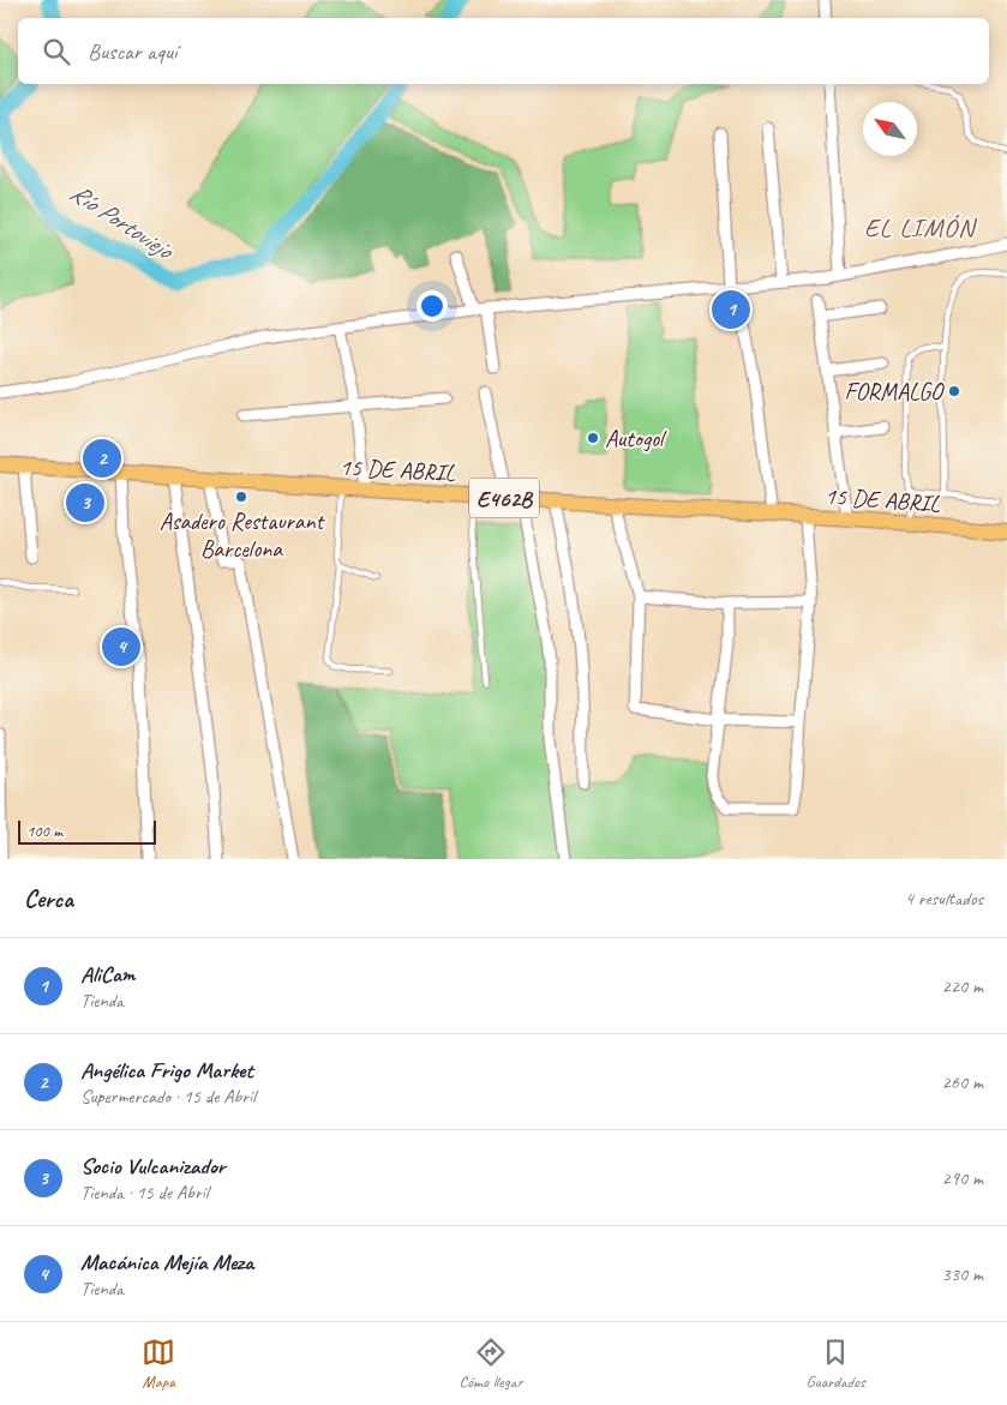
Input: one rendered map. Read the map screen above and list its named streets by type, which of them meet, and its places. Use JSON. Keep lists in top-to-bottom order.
{
  "streets": {
    "main road": ["15 DE ABRIL", "E462B"]
  },
  "districts": ["EL LIMÓN"],
  "water": ["Río Portoviejo"],
  "places": ["FORMALGO", "Autogol", "Asadero Restaurant Barcelona"],
  "scale_bar": "100 m",
  "north": "top left",
  "page": {
    "search": "Buscar aquí",
    "pins": [
      "1",
      "2",
      "3",
      "4"
    ],
    "scale": "100 m",
    "heading": ["Cerca", "4 resultados"],
    "list": [
      {
        "mark": "1",
        "name": "AliCam",
        "note": "Tienda",
        "value": "220 m"
      },
      {
        "mark": "2",
        "name": "Angélica Frigo Market",
        "note": "Supermercado · 15 de Abril",
        "value": "260 m"
      },
      {
        "mark": "3",
        "name": "Socio Vulcanizador",
        "note": "Tienda · 15 de Abril",
        "value": "290 m"
      },
      {
        "mark": "4",
        "name": "Macánica Mejía Meza",
        "note": "Tienda",
        "value": "330 m"
      }
    ],
    "nav": ["Mapa", "Cómo llegar", "Guardados"]
  }
}
